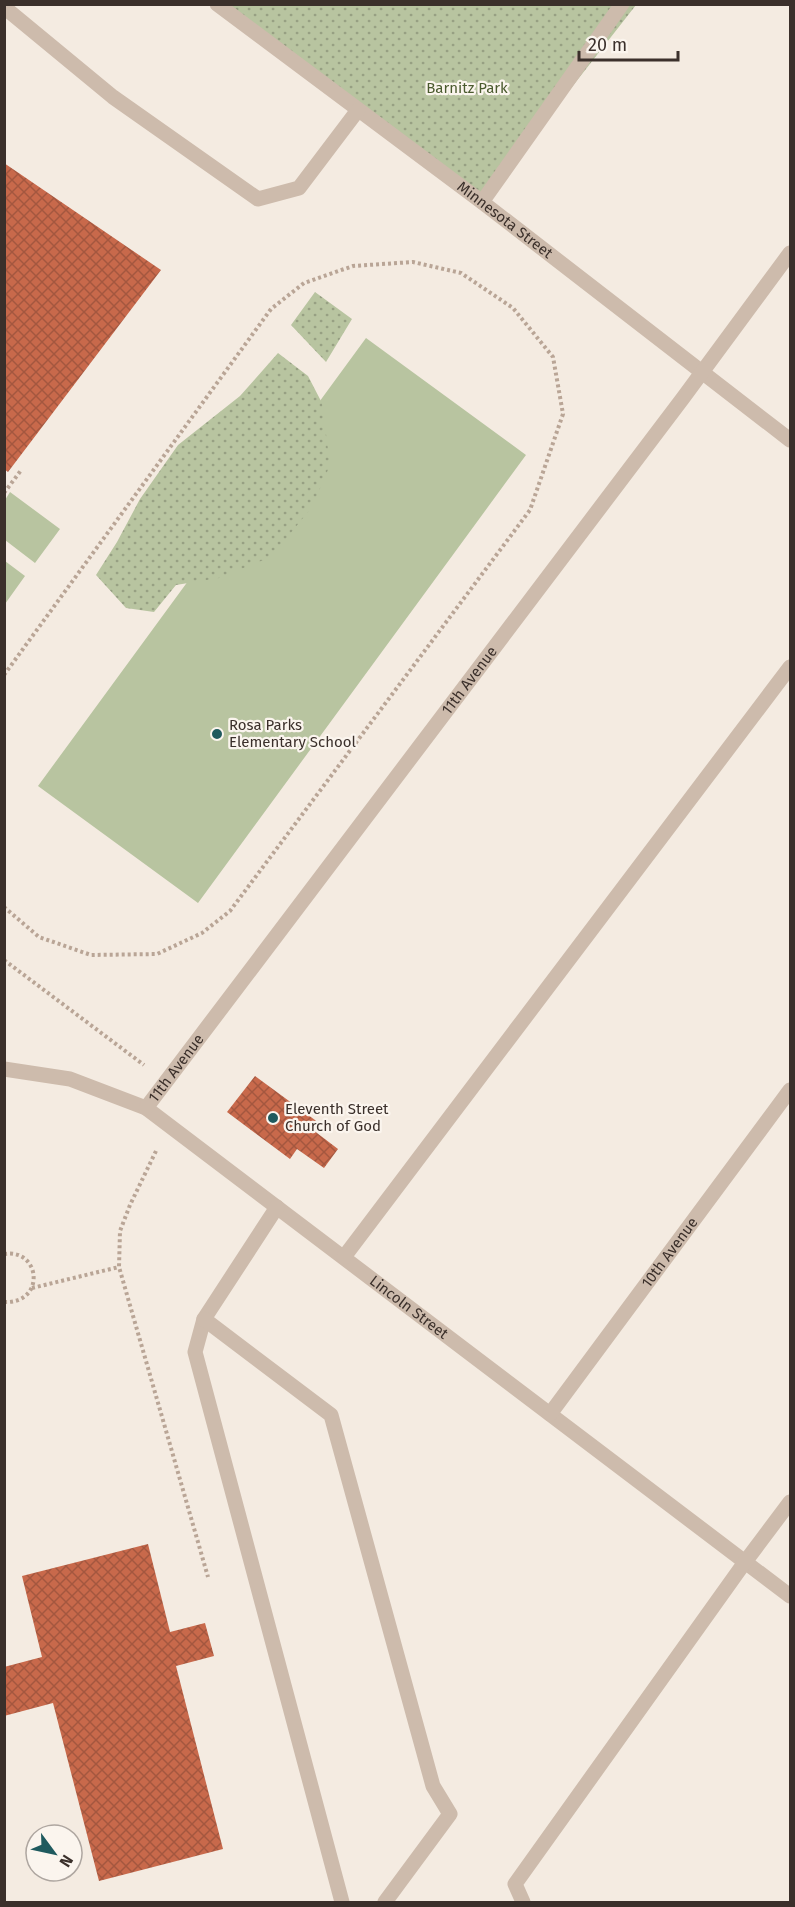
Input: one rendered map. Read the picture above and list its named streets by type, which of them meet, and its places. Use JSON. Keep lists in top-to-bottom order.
{
  "streets": {
    "street": [
      "Minnesota Street",
      "11th Avenue",
      "10th Avenue",
      "Lincoln Street"
    ]
  },
  "crossings": [
    ["Minnesota Street", "11th Avenue"],
    ["11th Avenue", "Lincoln Street"],
    ["10th Avenue", "Lincoln Street"]
  ],
  "parks": ["Barnitz Park"],
  "places": ["Rosa Parks Elementary School", "Eleventh Street Church of God"],
  "scale_bar": "20 m",
  "north": "bottom right"
}
